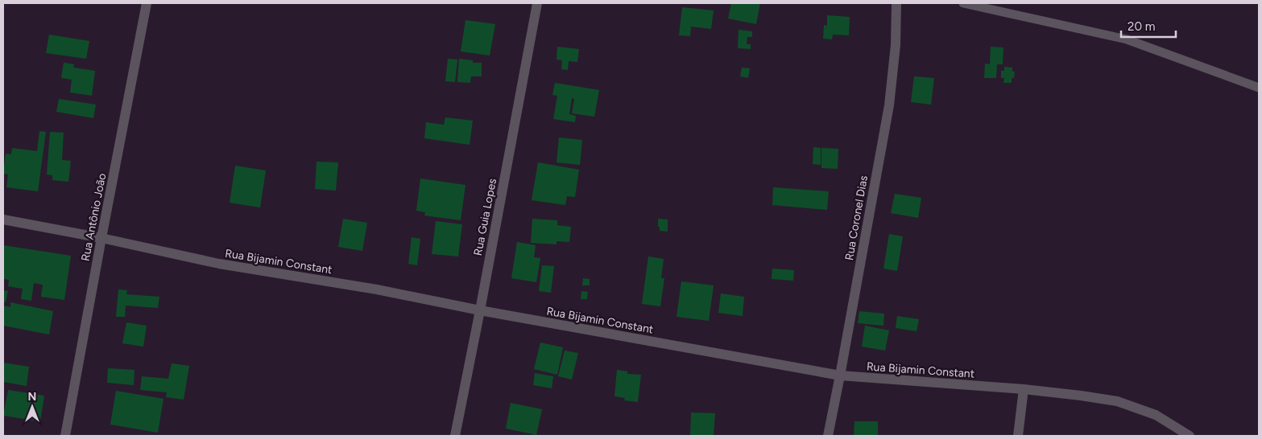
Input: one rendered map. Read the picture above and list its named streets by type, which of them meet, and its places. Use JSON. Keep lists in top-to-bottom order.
{
  "streets": {
    "street": [
      "Rua Antônio João",
      "Rua Guia Lopes",
      "Rua Coronel Dias",
      "Rua Bijamin Constant"
    ]
  },
  "crossings": [
    ["Rua Antônio João", "Rua Bijamin Constant"],
    ["Rua Guia Lopes", "Rua Bijamin Constant"],
    ["Rua Coronel Dias", "Rua Bijamin Constant"]
  ],
  "scale_bar": "20 m",
  "north": "top"
}
